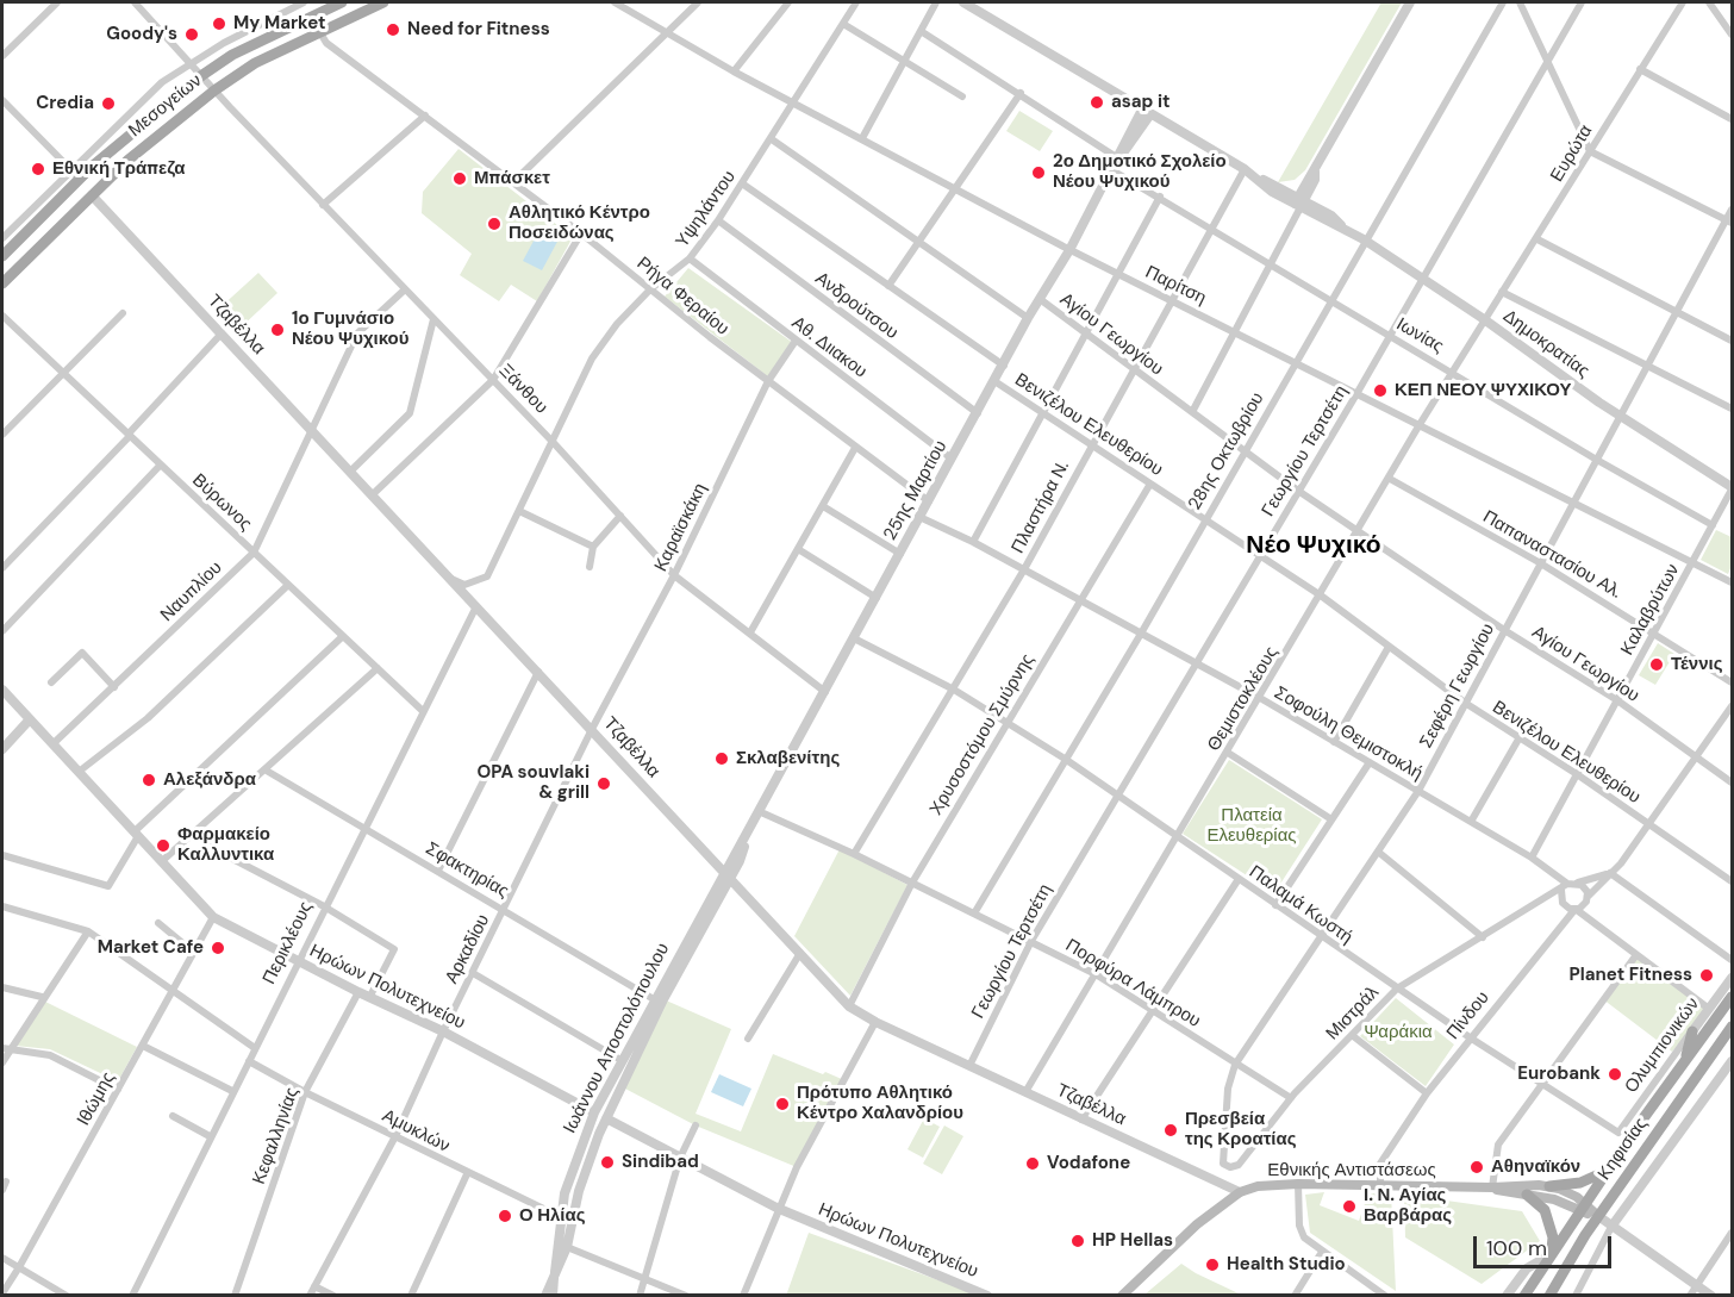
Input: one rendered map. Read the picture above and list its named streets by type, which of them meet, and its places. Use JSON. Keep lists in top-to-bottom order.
{
  "streets": {
    "main road": ["Μεσογείων", "Κηφισίας", "Εθνικής Αντιστάσεως"],
    "street": [
      "Ευρώτα",
      "Υψηλάντου",
      "Παρίτση",
      "Ρήγα Φεραίου",
      "Ανδρούτσου",
      "Τζαβέλλα",
      "Αγίου Γεωργίου",
      "Ιωνίας",
      "Δημοκρατίας",
      "Αθ. Διιακου",
      "Ξάνθου",
      "Βενιζέλου Ελευθερίου",
      "28ης Οκτωβρίου",
      "Γεωργίου Τερτσέτη",
      "25ης Μαρτίου",
      "Βύρωνος",
      "Πλαστήρα Ν.",
      "Καραϊσκάκη",
      "Παπαναστασίου Αλ.",
      "Ναυπλίου",
      "Καλαβρύτων",
      "Σεφέρη Γεωργίου",
      "Θεμιστοκλέους",
      "Σοφούλη Θεμιστοκλή",
      "Χρυσοστόμου Σμύρνης",
      "Σφακτηρίας",
      "Παλαμά Κωστή",
      "Περικλέους",
      "Αρκαδίου",
      "Πορφύρα Λάμπρου",
      "Ηρώων Πολυτεχνείου",
      "Μιστράλ",
      "Πίνδου",
      "Ιωάννου Αποστολόπουλου",
      "Ολυμπιονικών",
      "Ιθώμης",
      "Αμυκλών",
      "Κεφαλληνίας"
    ]
  },
  "crossings": [
    ["Μεσογείων", "Ρήγα Φεραίου"],
    ["Μεσογείων", "Τζαβέλλα"],
    ["Μεσογείων", "Ξάνθου"],
    ["Ευρώτα", "Δημοκρατίας"],
    ["Ευρώτα", "Θεμιστοκλέους"],
    ["Υψηλάντου", "Παρίτση"],
    ["Υψηλάντου", "Ρήγα Φεραίου"],
    ["Υψηλάντου", "Ανδρούτσου"],
    ["Υψηλάντου", "Τζαβέλλα"],
    ["Υψηλάντου", "Αθ. Διιακου"],
    ["Υψηλάντου", "Ξάνθου"],
    ["Παρίτση", "28ης Οκτωβρίου"],
    ["Παρίτση", "Γεωργίου Τερτσέτη"],
    ["Παρίτση", "25ης Μαρτίου"],
    ["Παρίτση", "Πλαστήρα Ν."],
    ["Παρίτση", "Καλαβρύτων"],
    ["Παρίτση", "Σεφέρη Γεωργίου"],
    ["Παρίτση", "Θεμιστοκλέους"],
    ["Ρήγα Φεραίου", "25ης Μαρτίου"],
    ["Ρήγα Φεραίου", "Καραϊσκάκη"],
    ["Ανδρούτσου", "25ης Μαρτίου"],
    ["Τζαβέλλα", "Γεωργίου Τερτσέτη"],
    ["Τζαβέλλα", "25ης Μαρτίου"],
    ["Τζαβέλλα", "Καραϊσκάκη"],
    ["Τζαβέλλα", "Ναυπλίου"],
    ["Τζαβέλλα", "Θεμιστοκλέους"],
    ["Τζαβέλλα", "Χρυσοστόμου Σμύρνης"],
    ["Τζαβέλλα", "Περικλέους"],
    ["Τζαβέλλα", "Αρκαδίου"],
    ["Τζαβέλλα", "Ιωάννου Αποστολόπουλου"],
    ["Τζαβέλλα", "Εθνικής Αντιστάσεως"],
    ["Αγίου Γεωργίου", "28ης Οκτωβρίου"],
    ["Αγίου Γεωργίου", "Γεωργίου Τερτσέτη"],
    ["Αγίου Γεωργίου", "25ης Μαρτίου"],
    ["Αγίου Γεωργίου", "Πλαστήρα Ν."],
    ["Αγίου Γεωργίου", "Καλαβρύτων"],
    ["Αγίου Γεωργίου", "Σεφέρη Γεωργίου"],
    ["Αγίου Γεωργίου", "Θεμιστοκλέους"],
    ["Ιωνίας", "28ης Οκτωβρίου"],
    ["Ιωνίας", "Γεωργίου Τερτσέτη"],
    ["Ιωνίας", "25ης Μαρτίου"],
    ["Ιωνίας", "Πλαστήρα Ν."],
    ["Ιωνίας", "Καλαβρύτων"],
    ["Ιωνίας", "Σεφέρη Γεωργίου"],
    ["Ιωνίας", "Θεμιστοκλέους"],
    ["Δημοκρατίας", "28ης Οκτωβρίου"],
    ["Δημοκρατίας", "Γεωργίου Τερτσέτη"],
    ["Δημοκρατίας", "25ης Μαρτίου"],
    ["Δημοκρατίας", "Πλαστήρα Ν."],
    ["Δημοκρατίας", "Καλαβρύτων"],
    ["Δημοκρατίας", "Σεφέρη Γεωργίου"],
    ["Δημοκρατίας", "Θεμιστοκλέους"],
    ["Αθ. Διιακου", "25ης Μαρτίου"],
    ["Αθ. Διιακου", "Καραϊσκάκη"],
    ["Ξάνθου", "25ης Μαρτίου"],
    ["Ξάνθου", "Καραϊσκάκη"],
    ["Ξάνθου", "Ναυπλίου"],
    ["Βενιζέλου Ελευθερίου", "28ης Οκτωβρίου"],
    ["Βενιζέλου Ελευθερίου", "Γεωργίου Τερτσέτη"],
    ["Βενιζέλου Ελευθερίου", "25ης Μαρτίου"],
    ["Βενιζέλου Ελευθερίου", "Πλαστήρα Ν."],
    ["Βενιζέλου Ελευθερίου", "Καλαβρύτων"],
    ["Βενιζέλου Ελευθερίου", "Σεφέρη Γεωργίου"],
    ["Βενιζέλου Ελευθερίου", "Θεμιστοκλέους"],
    ["Βενιζέλου Ελευθερίου", "Χρυσοστόμου Σμύρνης"],
    ["28ης Οκτωβρίου", "Σοφούλη Θεμιστοκλή"],
    ["28ης Οκτωβρίου", "Παλαμά Κωστή"],
    ["28ης Οκτωβρίου", "Πορφύρα Λάμπρου"],
    ["Γεωργίου Τερτσέτη", "Σοφούλη Θεμιστοκλή"],
    ["Γεωργίου Τερτσέτη", "Παλαμά Κωστή"],
    ["Γεωργίου Τερτσέτη", "Πορφύρα Λάμπρου"],
    ["25ης Μαρτίου", "Σοφούλη Θεμιστοκλή"],
    ["25ης Μαρτίου", "Παλαμά Κωστή"],
    ["25ης Μαρτίου", "Πορφύρα Λάμπρου"],
    ["25ης Μαρτίου", "Ιωάννου Αποστολόπουλου"],
    ["Βύρωνος", "Ναυπλίου"],
    ["Βύρωνος", "Περικλέους"],
    ["Πλαστήρα Ν.", "Σοφούλη Θεμιστοκλή"],
    ["Πλαστήρα Ν.", "Παλαμά Κωστή"],
    ["Πλαστήρα Ν.", "Πορφύρα Λάμπρου"],
    ["Καραϊσκάκη", "Αρκαδίου"],
    ["Παπαναστασίου Αλ.", "Καλαβρύτων"],
    ["Παπαναστασίου Αλ.", "Σεφέρη Γεωργίου"],
    ["Παπαναστασίου Αλ.", "Θεμιστοκλέους"],
    ["Ναυπλίου", "Ηρώων Πολυτεχνείου"],
    ["Καλαβρύτων", "Σοφούλη Θεμιστοκλή"],
    ["Σεφέρη Γεωργίου", "Σοφούλη Θεμιστοκλή"],
    ["Σεφέρη Γεωργίου", "Παλαμά Κωστή"],
    ["Σεφέρη Γεωργίου", "Πορφύρα Λάμπρου"],
    ["Σεφέρη Γεωργίου", "Μιστράλ"],
    ["Θεμιστοκλέους", "Σοφούλη Θεμιστοκλή"],
    ["Θεμιστοκλέους", "Παλαμά Κωστή"],
    ["Θεμιστοκλέους", "Πορφύρα Λάμπρου"],
    ["Σοφούλη Θεμιστοκλή", "Χρυσοστόμου Σμύρνης"],
    ["Σοφούλη Θεμιστοκλή", "Μιστράλ"],
    ["Σοφούλη Θεμιστοκλή", "Πίνδου"],
    ["Χρυσοστόμου Σμύρνης", "Παλαμά Κωστή"],
    ["Χρυσοστόμου Σμύρνης", "Πορφύρα Λάμπρου"],
    ["Σφακτηρίας", "Περικλέους"],
    ["Σφακτηρίας", "Αρκαδίου"],
    ["Σφακτηρίας", "Ιωάννου Αποστολόπουλου"],
    ["Παλαμά Κωστή", "Μιστράλ"],
    ["Παλαμά Κωστή", "Πίνδου"],
    ["Παλαμά Κωστή", "Ολυμπιονικών"],
    ["Περικλέους", "Ηρώων Πολυτεχνείου"],
    ["Περικλέους", "Αμυκλών"],
    ["Αρκαδίου", "Ηρώων Πολυτεχνείου"],
    ["Αρκαδίου", "Αμυκλών"],
    ["Πορφύρα Λάμπρου", "Μιστράλ"],
    ["Ηρώων Πολυτεχνείου", "Ιωάννου Αποστολόπουλου"],
    ["Ηρώων Πολυτεχνείου", "Ιθώμης"],
    ["Ηρώων Πολυτεχνείου", "Κεφαλληνίας"],
    ["Μιστράλ", "Πίνδου"],
    ["Πίνδου", "Εθνικής Αντιστάσεως"],
    ["Ιωάννου Αποστολόπουλου", "Αμυκλών"],
    ["Αμυκλών", "Κεφαλληνίας"],
    ["Κηφισίας", "Εθνικής Αντιστάσεως"]
  ],
  "districts": ["Νέο Ψυχικό"],
  "parks": ["Πλατεία Ελευθερίας", "Ψαράκια"],
  "places": [
    "My Market",
    "Need for Fitness",
    "Goody's",
    "asap it",
    "Credia",
    "Εθνική Τράπεζα",
    "2ο Δημοτικό Σχολείο Νέου Ψυχικού",
    "Μπάσκετ",
    "Αθλητικό Κέντρο Ποσειδώνας",
    "1ο Γυμνάσιο Νέου Ψυχικού",
    "ΚΕΠ ΝΕΟΥ ΨΥΧΙΚΟΥ",
    "Τέννις",
    "Σκλαβενίτης",
    "Αλεξάνδρα",
    "OPA souvlaki & grill",
    "Φαρμακείο Καλλυντικα",
    "Market Cafe",
    "Planet Fitness",
    "Eurobank",
    "Πρότυπο Αθλητικό Κέντρο Χαλανδρίου",
    "Πρεσβεία της Κροατίας",
    "Sindibad",
    "Vodafone",
    "Αθηναϊκόν",
    "Ι. Ν. Αγίας Βαρβάρας",
    "Ο Ηλίας",
    "HP Hellas",
    "Health Studio"
  ],
  "scale_bar": "100 m"
}
